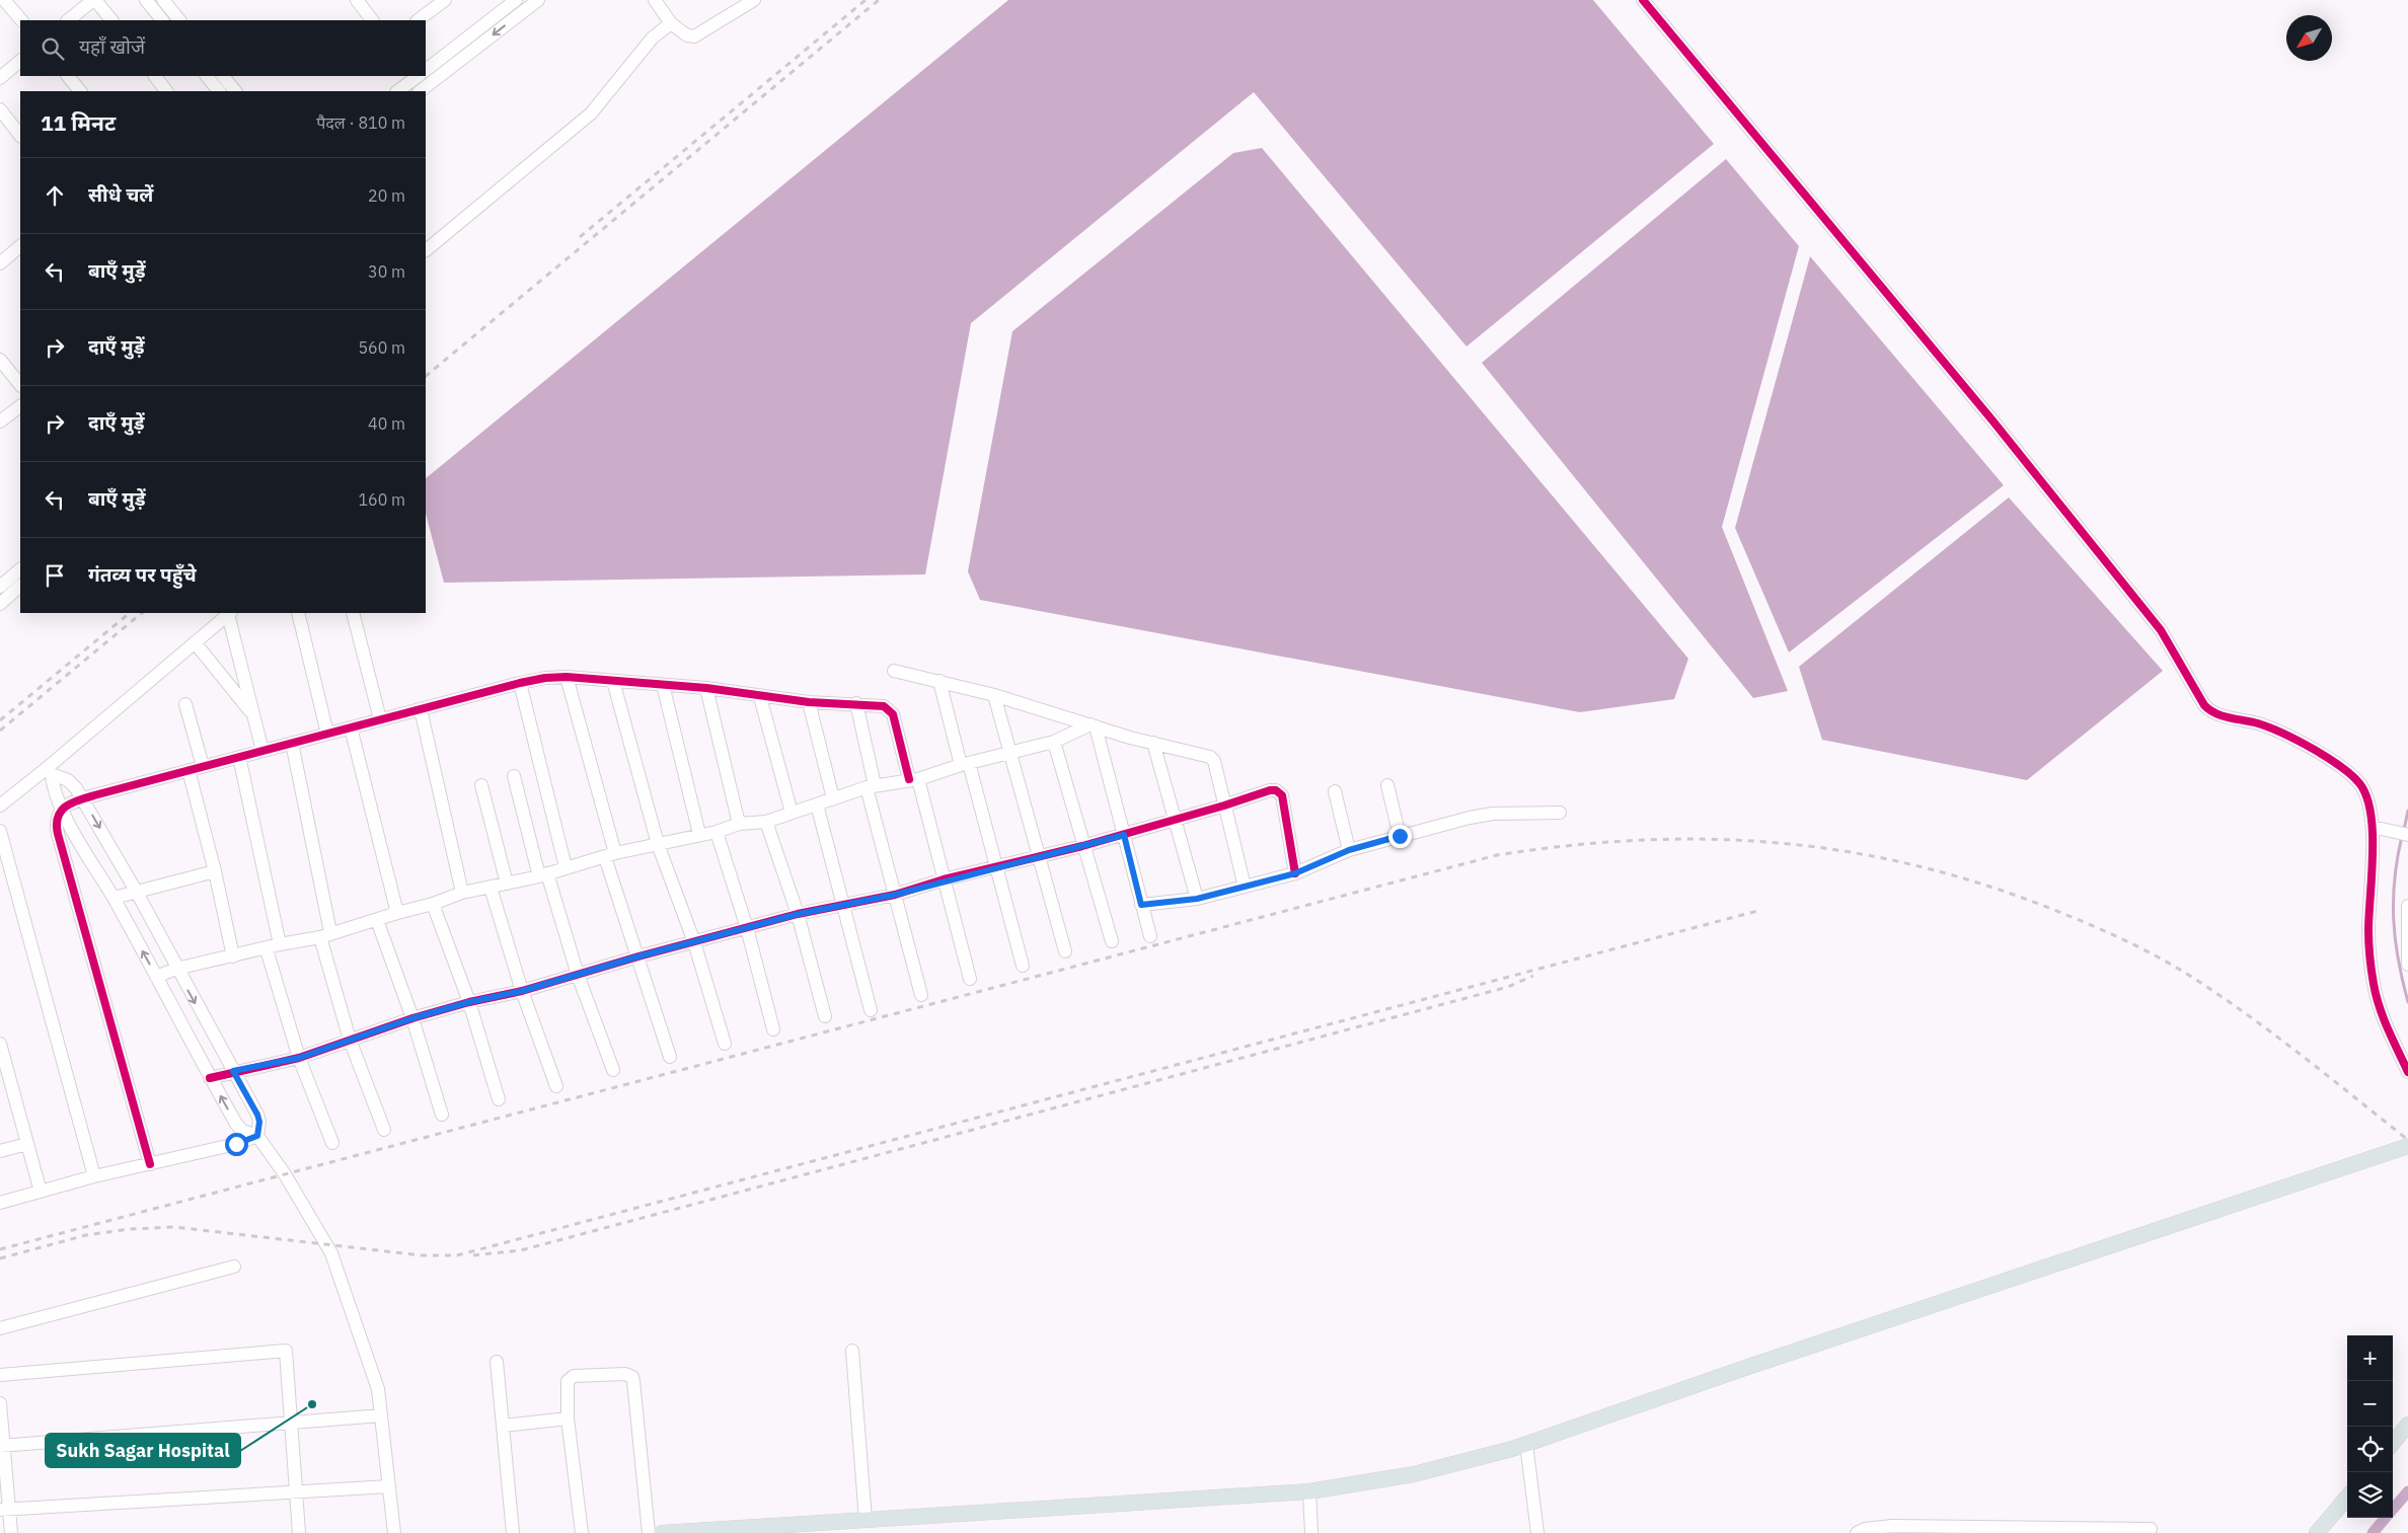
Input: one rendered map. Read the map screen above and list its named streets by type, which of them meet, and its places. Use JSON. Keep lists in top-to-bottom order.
{
  "places": ["Sukh Sagar Hospital"],
  "north": "bottom left",
  "page": {
    "search": "यहाँ खोजें",
    "heading": ["11 मिनट", "पैदल · 810 m"],
    "list": [
      ["सीधे चलें", "20 m"],
      ["बाएँ मुड़ें", "30 m"],
      ["दाएँ मुड़ें", "560 m"],
      ["दाएँ मुड़ें", "40 m"],
      ["बाएँ मुड़ें", "160 m"],
      "गंतव्य पर पहुँचे"
    ],
    "map_buttons": ["+", "−"]
  }
}
